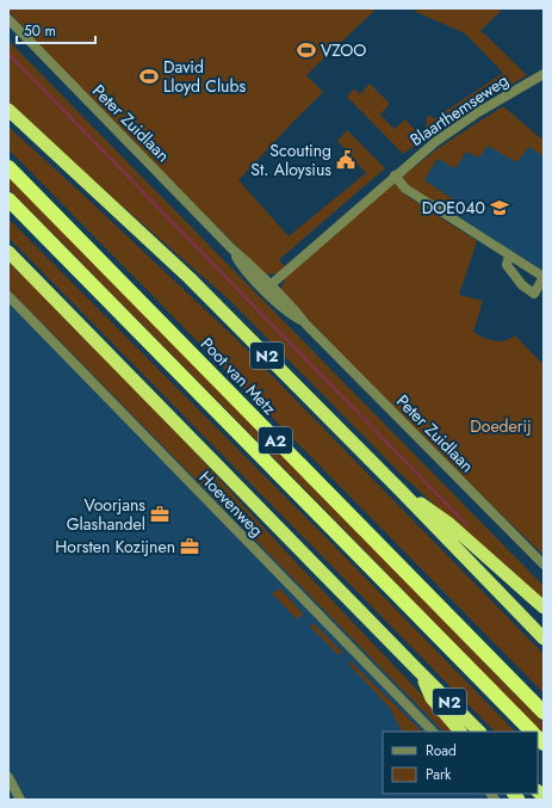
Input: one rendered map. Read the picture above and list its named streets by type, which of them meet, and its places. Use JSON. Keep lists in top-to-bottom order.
{
  "streets": {
    "highway": ["N2", "Poot van Metz", "A2"],
    "street": ["Blaarthemseweg", "Peter Zuidlaan", "Hoevenweg"]
  },
  "crossings": [
    ["Blaarthemseweg", "Peter Zuidlaan"],
    ["N2", "Poot van Metz"]
  ],
  "parks": ["Doederij"],
  "places": {
    "sports": ["VZOO", "David Lloyd Clubs"],
    "public building": ["Scouting St. Aloysius"],
    "school or university": ["DOE040"],
    "office": ["Voorjans Glashandel", "Horsten Kozijnen"]
  },
  "legend": ["Road", "Park"],
  "scale_bar": "50 m"
}
